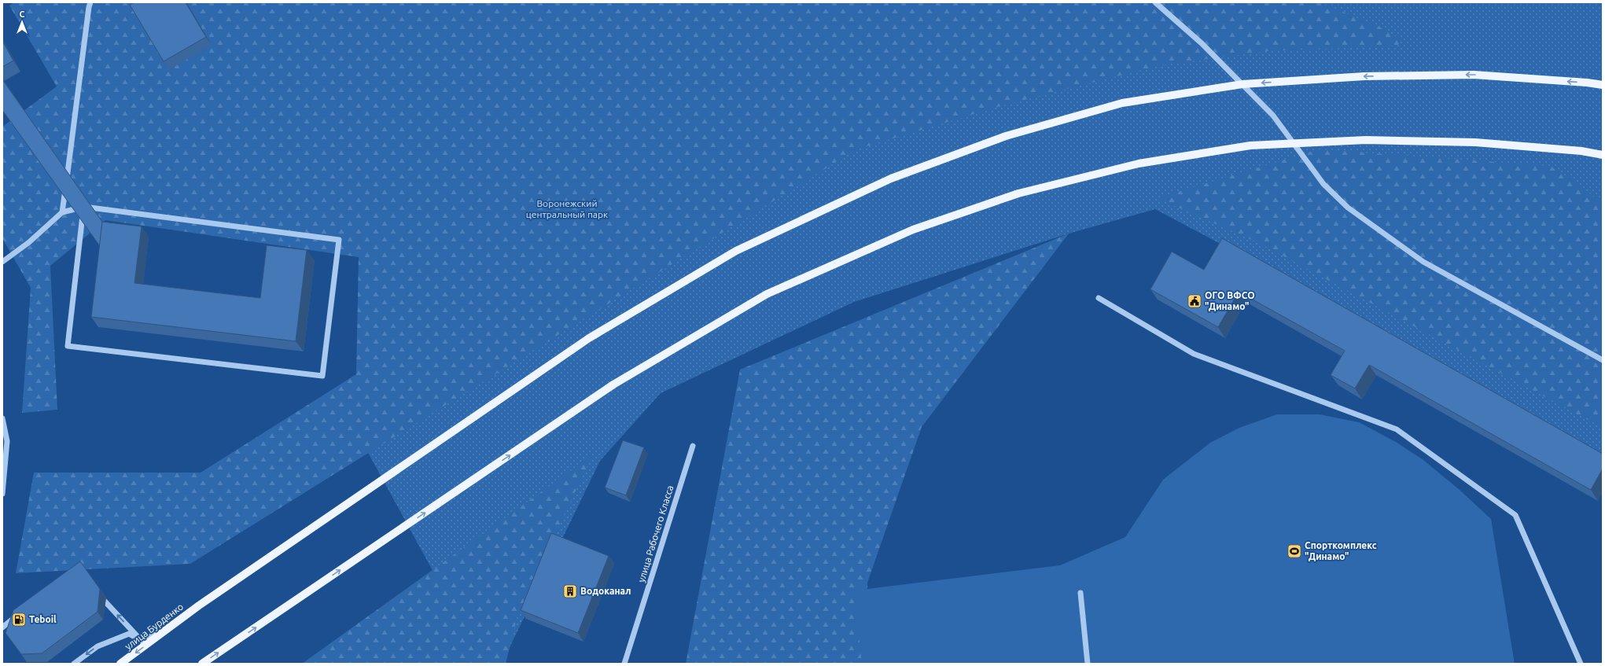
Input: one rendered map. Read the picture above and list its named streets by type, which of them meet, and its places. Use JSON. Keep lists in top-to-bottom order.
{
  "streets": {
    "main road": ["улица Бурденко"],
    "street": ["улица Рабочего Класса"]
  },
  "parks": ["Воронежский центральный парк"],
  "places": {
    "public building": ["ОГО ВФСО \"Динамо\""],
    "sports": ["Спорткомплекс \"Динамо\""],
    "building": ["Водоканал"],
    "fuel station": ["Teboil"]
  },
  "north": "top"
}
